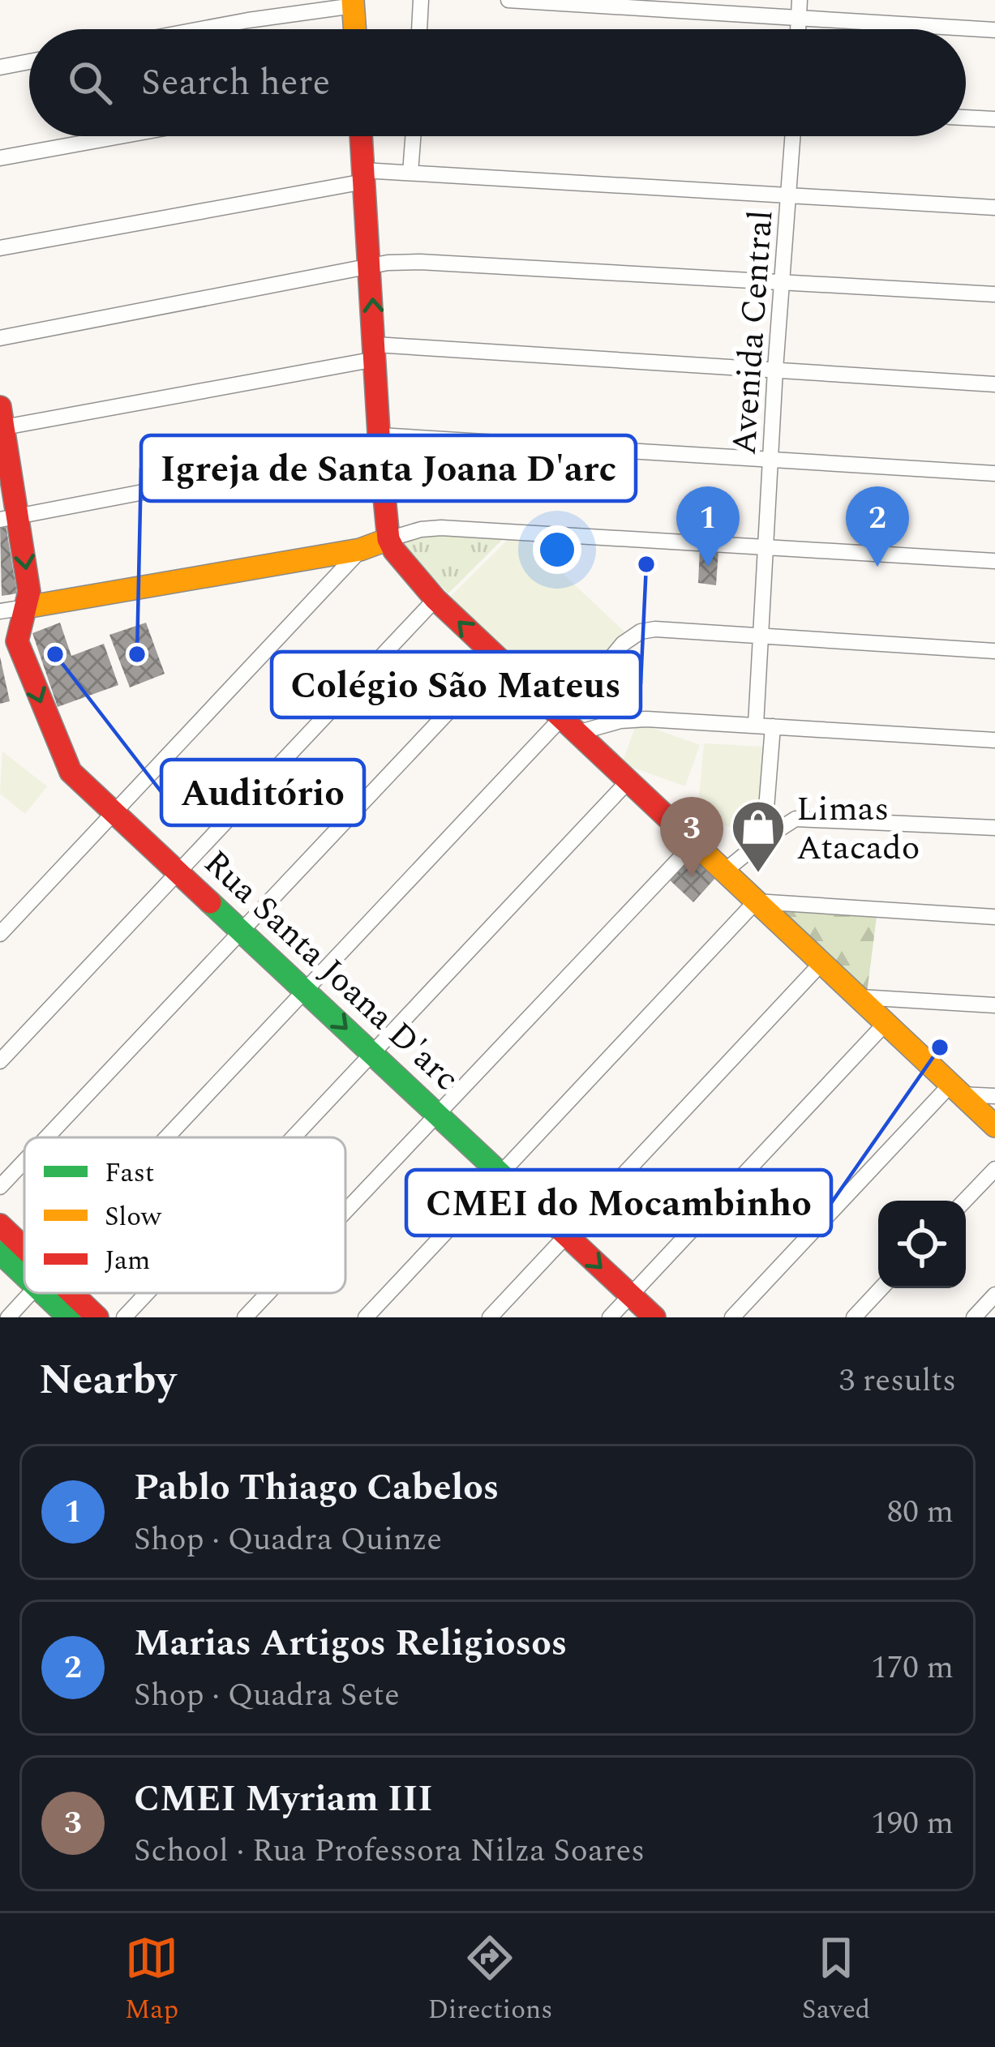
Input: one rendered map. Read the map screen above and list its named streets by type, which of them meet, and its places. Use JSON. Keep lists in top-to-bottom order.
{
  "streets": {
    "street": ["Avenida Central", "Rua Santa Joana D'arc"]
  },
  "one_way": ["Rua Santa Joana D'arc"],
  "places": {
    "other": [
      "Colégio São Mateus",
      "Auditório",
      "Igreja de Santa Joana D'arc",
      "CMEI do Mocambinho"
    ],
    "shop": ["Limas Atacado"]
  },
  "legend": ["Fast", "Slow", "Jam"],
  "page": {
    "search": "Search here",
    "pins": ["1", "2", "3"],
    "heading": ["Nearby", "3 results"],
    "list": [
      {
        "mark": "1",
        "name": "Pablo Thiago Cabelos",
        "note": "Shop · Quadra Quinze",
        "value": "80 m"
      },
      {
        "mark": "2",
        "name": "Marias Artigos Religiosos",
        "note": "Shop · Quadra Sete",
        "value": "170 m"
      },
      {
        "mark": "3",
        "name": "CMEI Myriam III",
        "note": "School · Rua Professora Nilza Soares",
        "value": "190 m"
      }
    ],
    "nav": ["Map", "Directions", "Saved"]
  }
}
